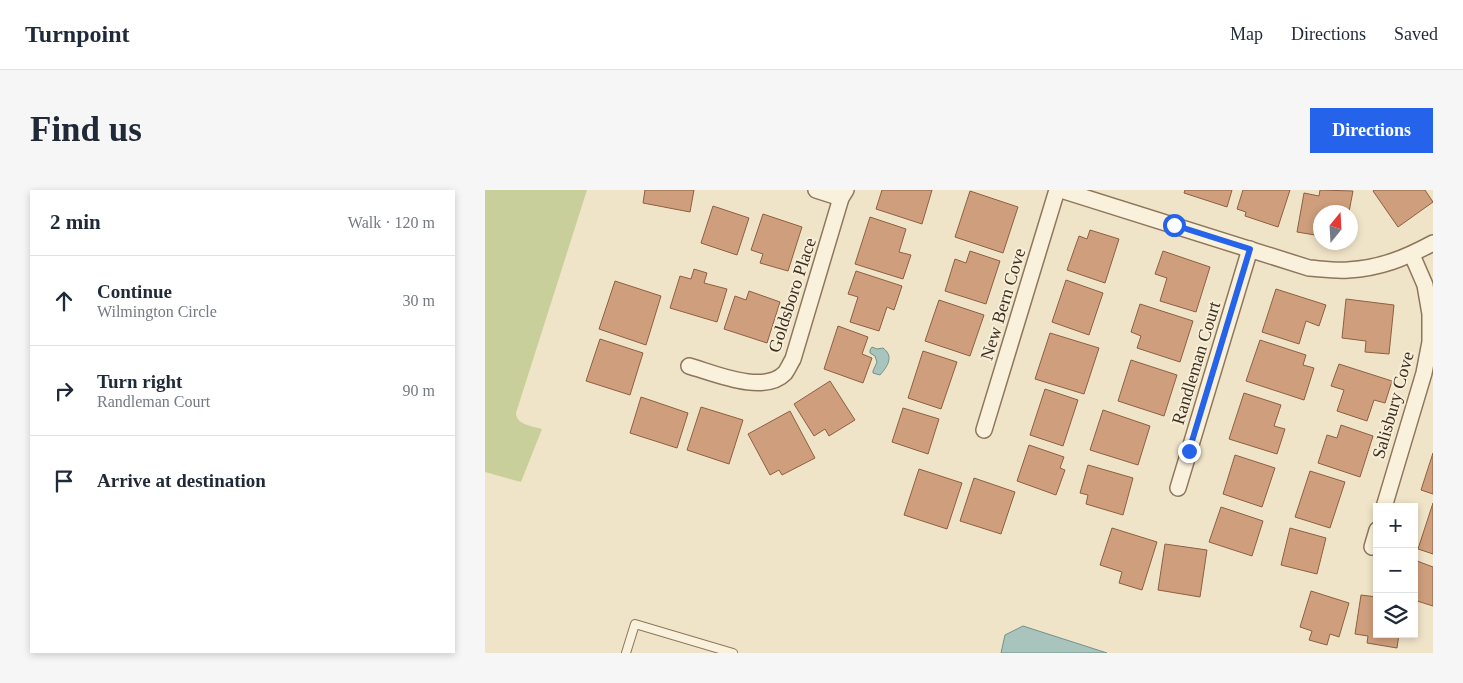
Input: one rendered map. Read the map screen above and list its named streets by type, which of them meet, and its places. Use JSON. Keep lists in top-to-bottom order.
{
  "streets": {
    "street": [
      "Goldsboro Place",
      "New Bern Cove",
      "Randleman Court",
      "Salisbury Cove"
    ]
  },
  "north": "top",
  "page": {
    "header": "Turnpoint",
    "nav": ["Map", "Directions", "Saved"],
    "buttons": "Directions",
    "title": "Find us",
    "heading": ["2 min", "Walk · 120 m"],
    "list": [
      ["Continue", "Wilmington Circle", "30 m"],
      ["Turn right", "Randleman Court", "90 m"],
      "Arrive at destination"
    ],
    "map_buttons": ["+", "−"]
  }
}
